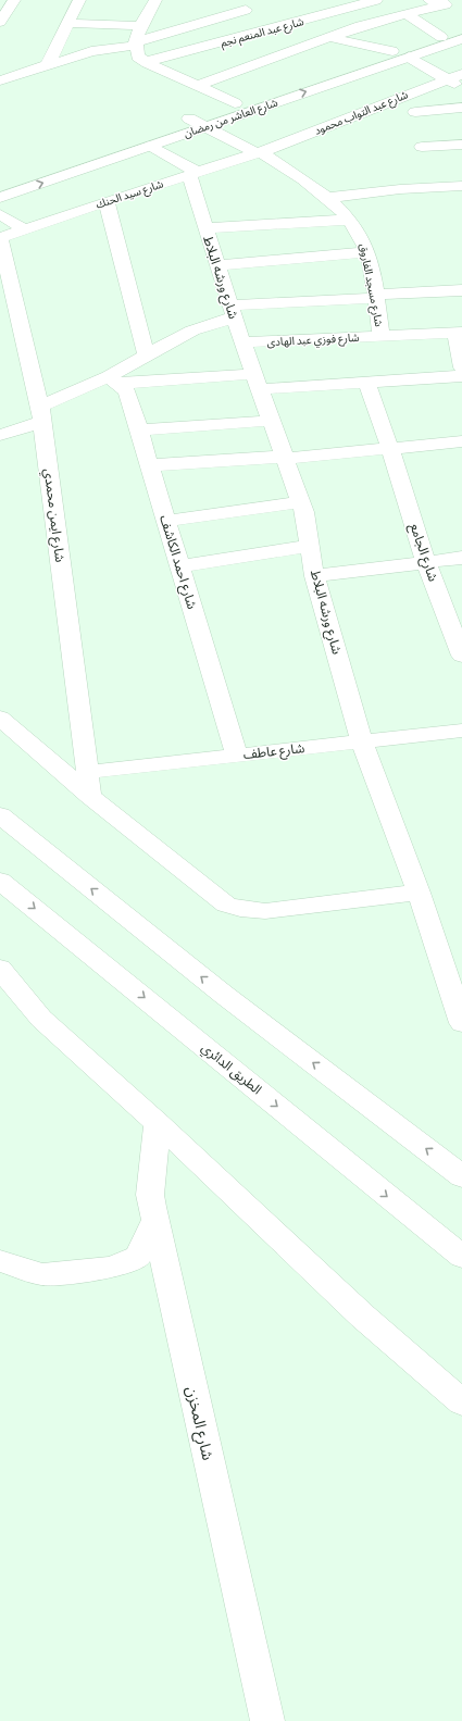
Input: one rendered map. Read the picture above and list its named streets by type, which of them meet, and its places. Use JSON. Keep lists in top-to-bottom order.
{
  "streets": {
    "main road": [
      "شارع عبد المنعم نجم",
      "شارع عبد التواب محمود",
      "شارع العاشر من رمضان",
      "شارع سيد الحنك",
      "شارع ورشه البلاط",
      "شارع مسجد الفاروق",
      "شارع فوزي عبد الهادى",
      "شارع ايمن محمدي",
      "شارع الجامع",
      "شارع احمد الكاشف",
      "شارع عاطف",
      "الطريق الدائري",
      "شارع المخزن"
    ]
  },
  "crossings": [
    ["شارع عبد التواب محمود", "شارع سيد الحنك"],
    ["شارع عبد التواب محمود", "شارع مسجد الفاروق"],
    ["شارع العاشر من رمضان", "شارع مسجد الفاروق"],
    ["شارع سيد الحنك", "شارع ورشه البلاط"],
    ["شارع سيد الحنك", "شارع مسجد الفاروق"],
    ["شارع سيد الحنك", "شارع ايمن محمدي"],
    ["شارع ورشه البلاط", "شارع فوزي عبد الهادى"],
    ["شارع ورشه البلاط", "شارع عاطف"],
    ["شارع مسجد الفاروق", "شارع فوزي عبد الهادى"],
    ["شارع ايمن محمدي", "شارع عاطف"],
    ["شارع احمد الكاشف", "شارع عاطف"]
  ]
}
